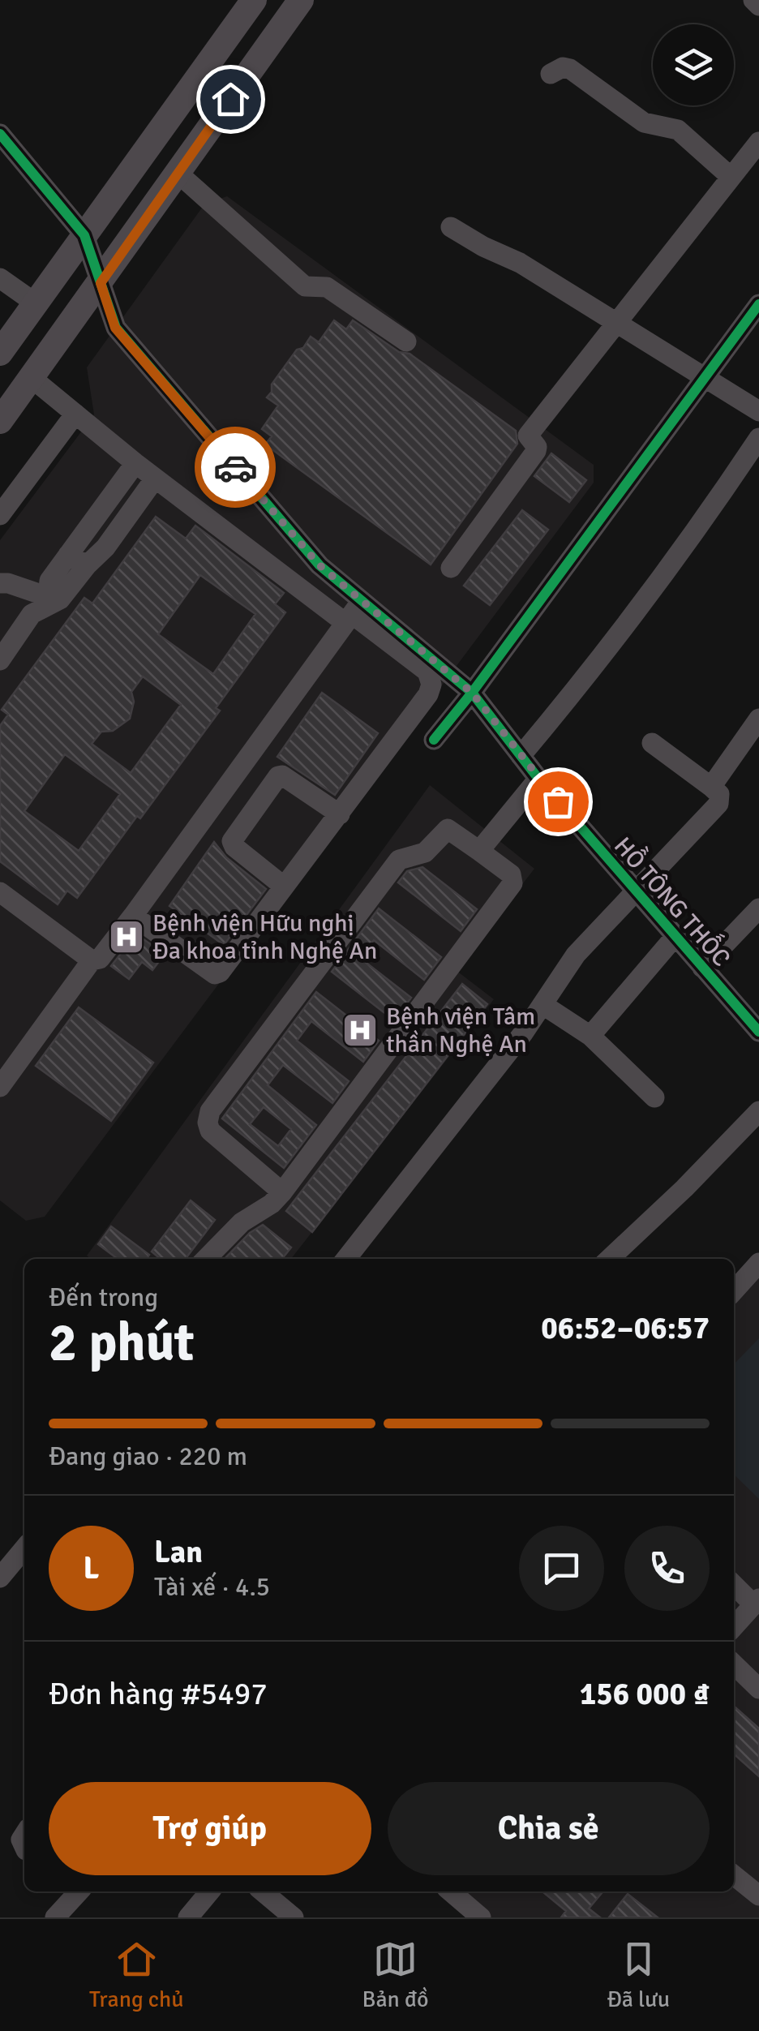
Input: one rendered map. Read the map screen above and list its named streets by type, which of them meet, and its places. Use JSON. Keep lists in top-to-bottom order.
{
  "streets": {
    "street": ["HỒ TÔNG THỐC"]
  },
  "places": {
    "hospital": ["Bệnh viện Hữu nghị Đa khoa tỉnh Nghệ An", "Bệnh viện Tâm thần Nghệ An"]
  },
  "page": {
    "heading": ["2 phút", "Đến trong", "06:52–06:57"],
    "panel": [
      "Lan",
      "Tài xế · 4.5",
      "Đơn hàng #5497",
      "156 000 ₫"
    ],
    "bar": "Đang giao · 220 m",
    "round": "L",
    "buttons": ["Trợ giúp", "Chia sẻ"],
    "tabs": ["Trang chủ", "Bản đồ", "Đã lưu"]
  }
}
